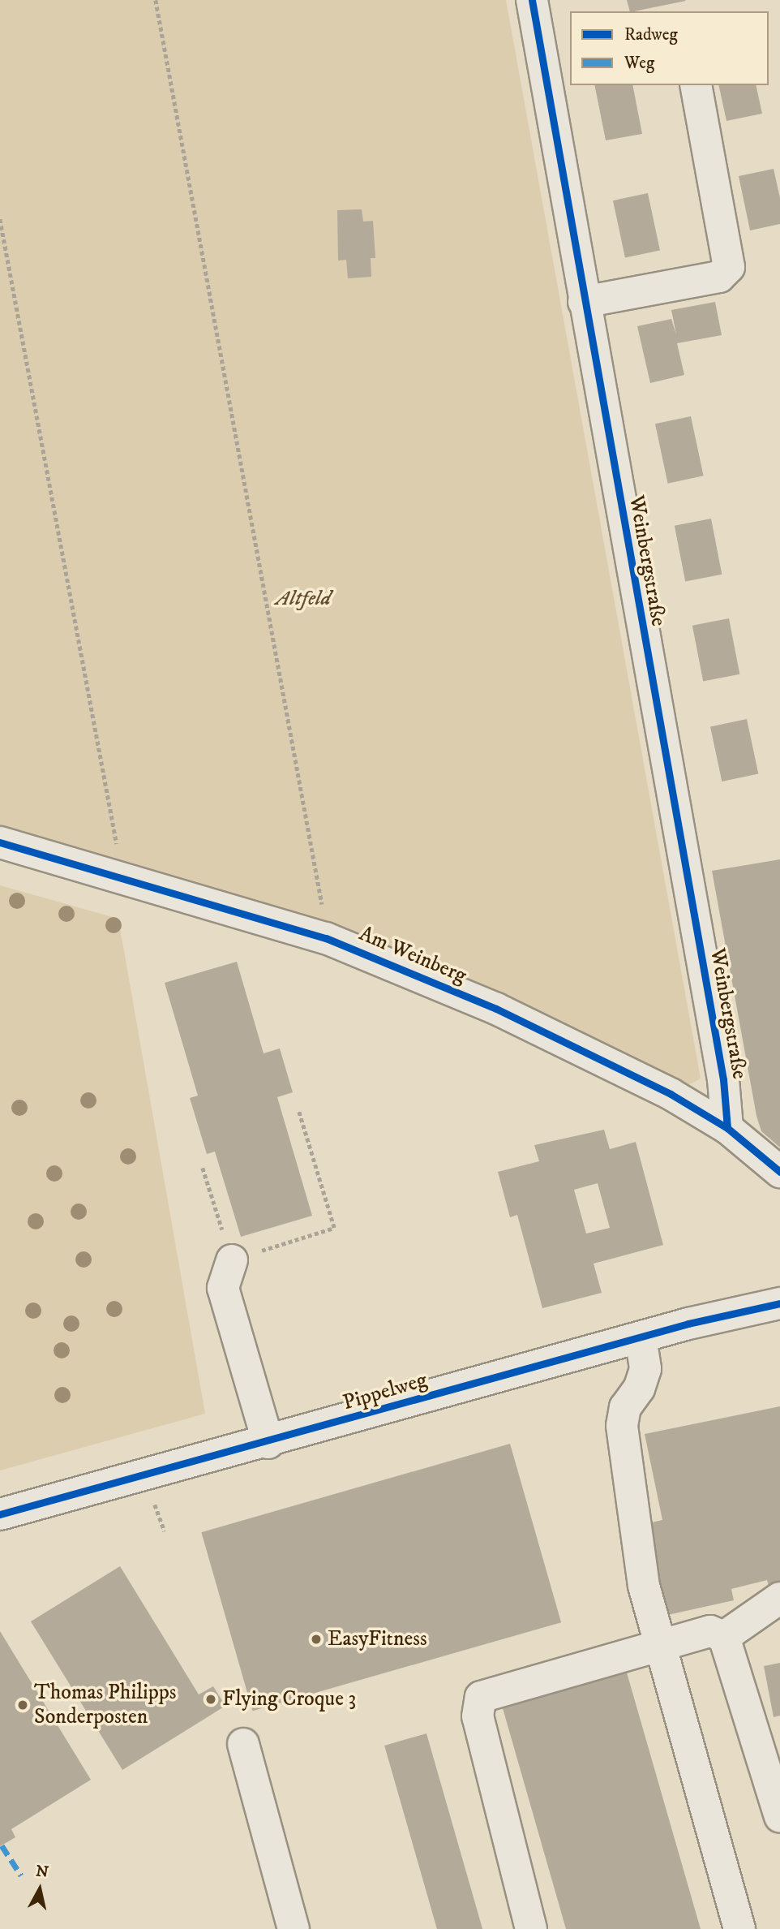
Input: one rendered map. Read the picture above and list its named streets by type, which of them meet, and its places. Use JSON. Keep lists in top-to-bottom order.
{
  "streets": {
    "street": ["Weinbergstraße", "Am Weinberg", "Pippelweg"]
  },
  "crossings": [
    ["Weinbergstraße", "Am Weinberg"]
  ],
  "parks": ["Altfeld"],
  "places": ["EasyFitness", "Flying Croque 3", "Thomas Philipps Sonderposten"],
  "legend": ["Radweg", "Weg"],
  "north": "top"
}
